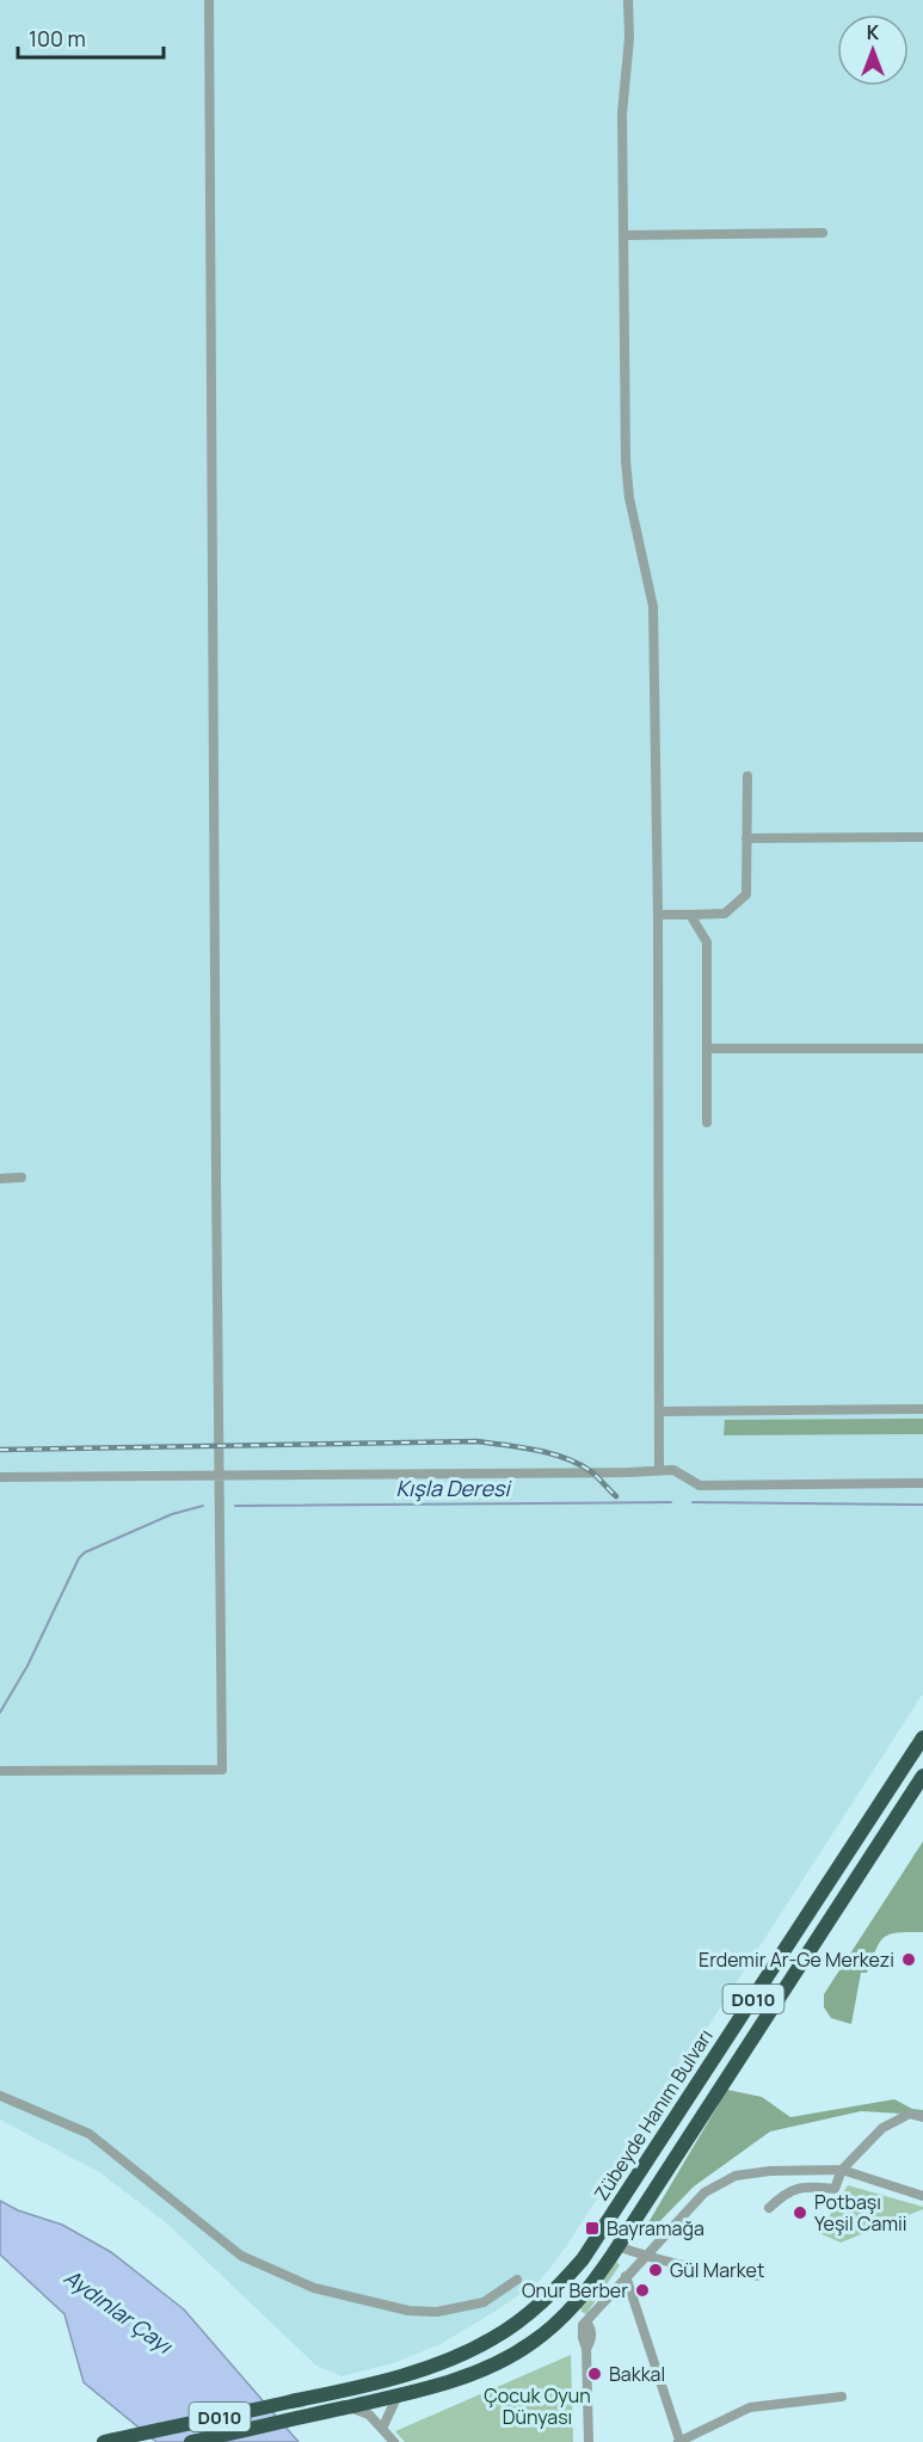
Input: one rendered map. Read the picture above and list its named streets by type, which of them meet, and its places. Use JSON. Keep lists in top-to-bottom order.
{
  "streets": {
    "highway": ["D010", "Zübeyde Hanım Bulvarı"]
  },
  "crossings": [
    ["D010", "Zübeyde Hanım Bulvarı"]
  ],
  "water": ["Kışla Deresi", "Aydınlar Çayı"],
  "parks": ["Çocuk Oyun Dünyası"],
  "places": {
    "other": [
      "Erdemir Ar-Ge Merkezi",
      "Potbaşı Yeşil Camii",
      "Gül Market",
      "Onur Berber",
      "Bakkal"
    ],
    "transit": ["Bayramağa"]
  },
  "scale_bar": "100 m",
  "north": "top"
}
